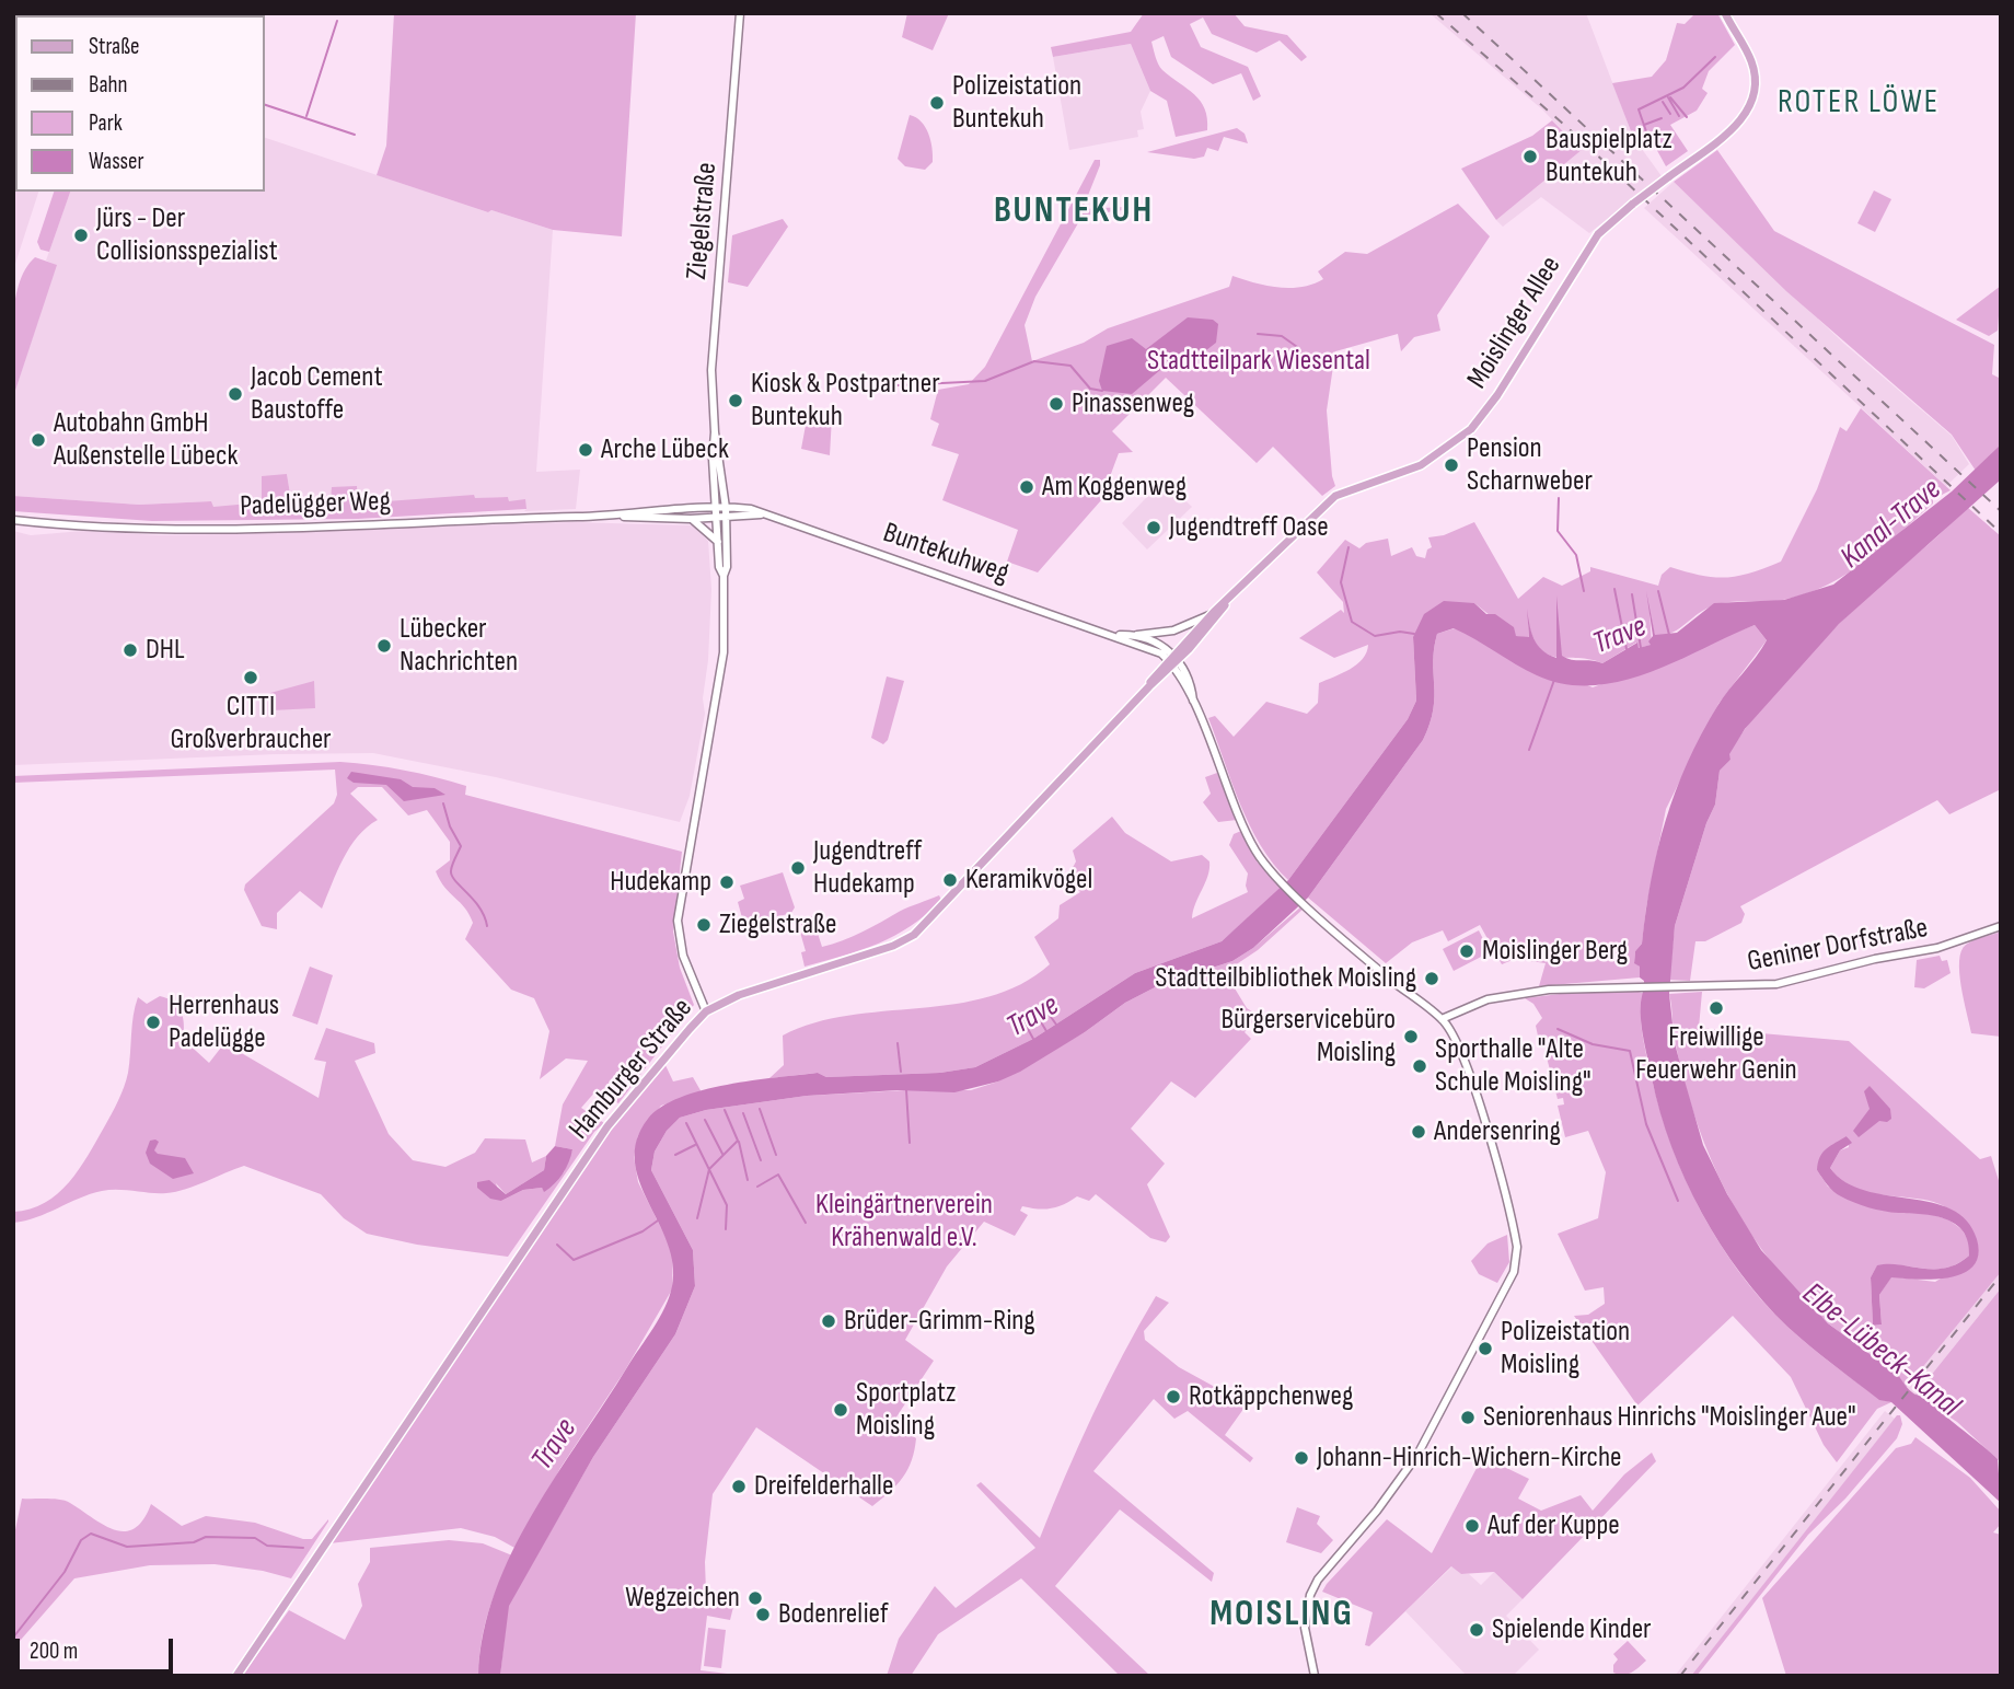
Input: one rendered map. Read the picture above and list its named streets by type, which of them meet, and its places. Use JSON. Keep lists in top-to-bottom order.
{
  "streets": {
    "main road": [
      "Ziegelstraße",
      "Moislinger Allee",
      "Padelügger Weg",
      "Buntekuhweg",
      "Geniner Dorfstraße",
      "Hamburger Straße"
    ]
  },
  "crossings": [
    ["Ziegelstraße", "Padelügger Weg"],
    ["Ziegelstraße", "Buntekuhweg"],
    ["Ziegelstraße", "Hamburger Straße"],
    ["Moislinger Allee", "Buntekuhweg"],
    ["Moislinger Allee", "Hamburger Straße"],
    ["Padelügger Weg", "Buntekuhweg"],
    ["Buntekuhweg", "Hamburger Straße"]
  ],
  "districts": ["ROTER LÖWE", "BUNTEKUH", "MOISLING"],
  "water": ["Kanal-Trave", "Trave", "Elbe-Lübeck-Kanal"],
  "parks": ["Stadtteilpark Wiesental", "Kleingärtnerverein Krähenwald e.V."],
  "places": [
    "Polizeistation Buntekuh",
    "Bauspielplatz Buntekuh",
    "Jürs - Der Collisionsspezialist",
    "Jacob Cement Baustoffe",
    "Kiosk & Postpartner Buntekuh",
    "Pinassenweg",
    "Autobahn GmbH Außenstelle Lübeck",
    "Arche Lübeck",
    "Pension Scharnweber",
    "Am Koggenweg",
    "Jugendtreff Oase",
    "Lübecker Nachrichten",
    "DHL",
    "CITTI Großverbraucher",
    "Jugendtreff Hudekamp",
    "Keramikvögel",
    "Hudekamp",
    "Ziegelstraße",
    "Moislinger Berg",
    "Stadtteilbibliothek Moisling",
    "Freiwillige Feuerwehr Genin",
    "Herrenhaus Padelügge",
    "Bürgerservicebüro Moisling",
    "Sporthalle \"Alte Schule Moisling\"",
    "Andersenring",
    "Brüder-Grimm-Ring",
    "Polizeistation Moisling",
    "Rotkäppchenweg",
    "Sportplatz Moisling",
    "Seniorenhaus Hinrichs \"Moislinger Aue\"",
    "Johann-Hinrich-Wichern-Kirche",
    "Dreifelderhalle",
    "Auf der Kuppe",
    "Wegzeichen",
    "Bodenrelief",
    "Spielende Kinder"
  ],
  "legend": [
    "Straße",
    "Bahn",
    "Park",
    "Wasser"
  ],
  "scale_bar": "200 m"
}
